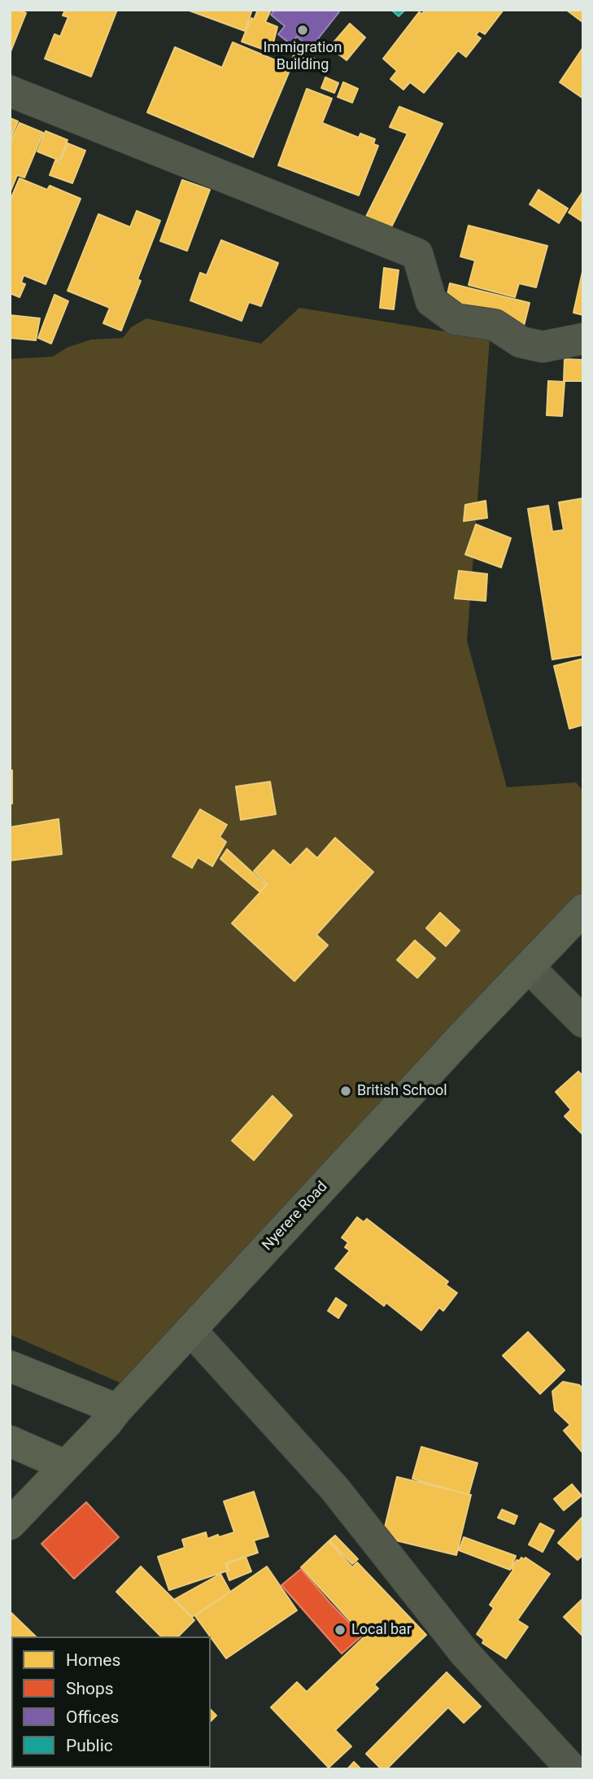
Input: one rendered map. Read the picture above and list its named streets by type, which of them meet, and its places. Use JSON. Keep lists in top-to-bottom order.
{
  "streets": {
    "main road": ["Nyerere Road"]
  },
  "places": ["Immigration Building", "British School", "Local bar"],
  "legend": [
    "Homes",
    "Shops",
    "Offices",
    "Public"
  ]
}
